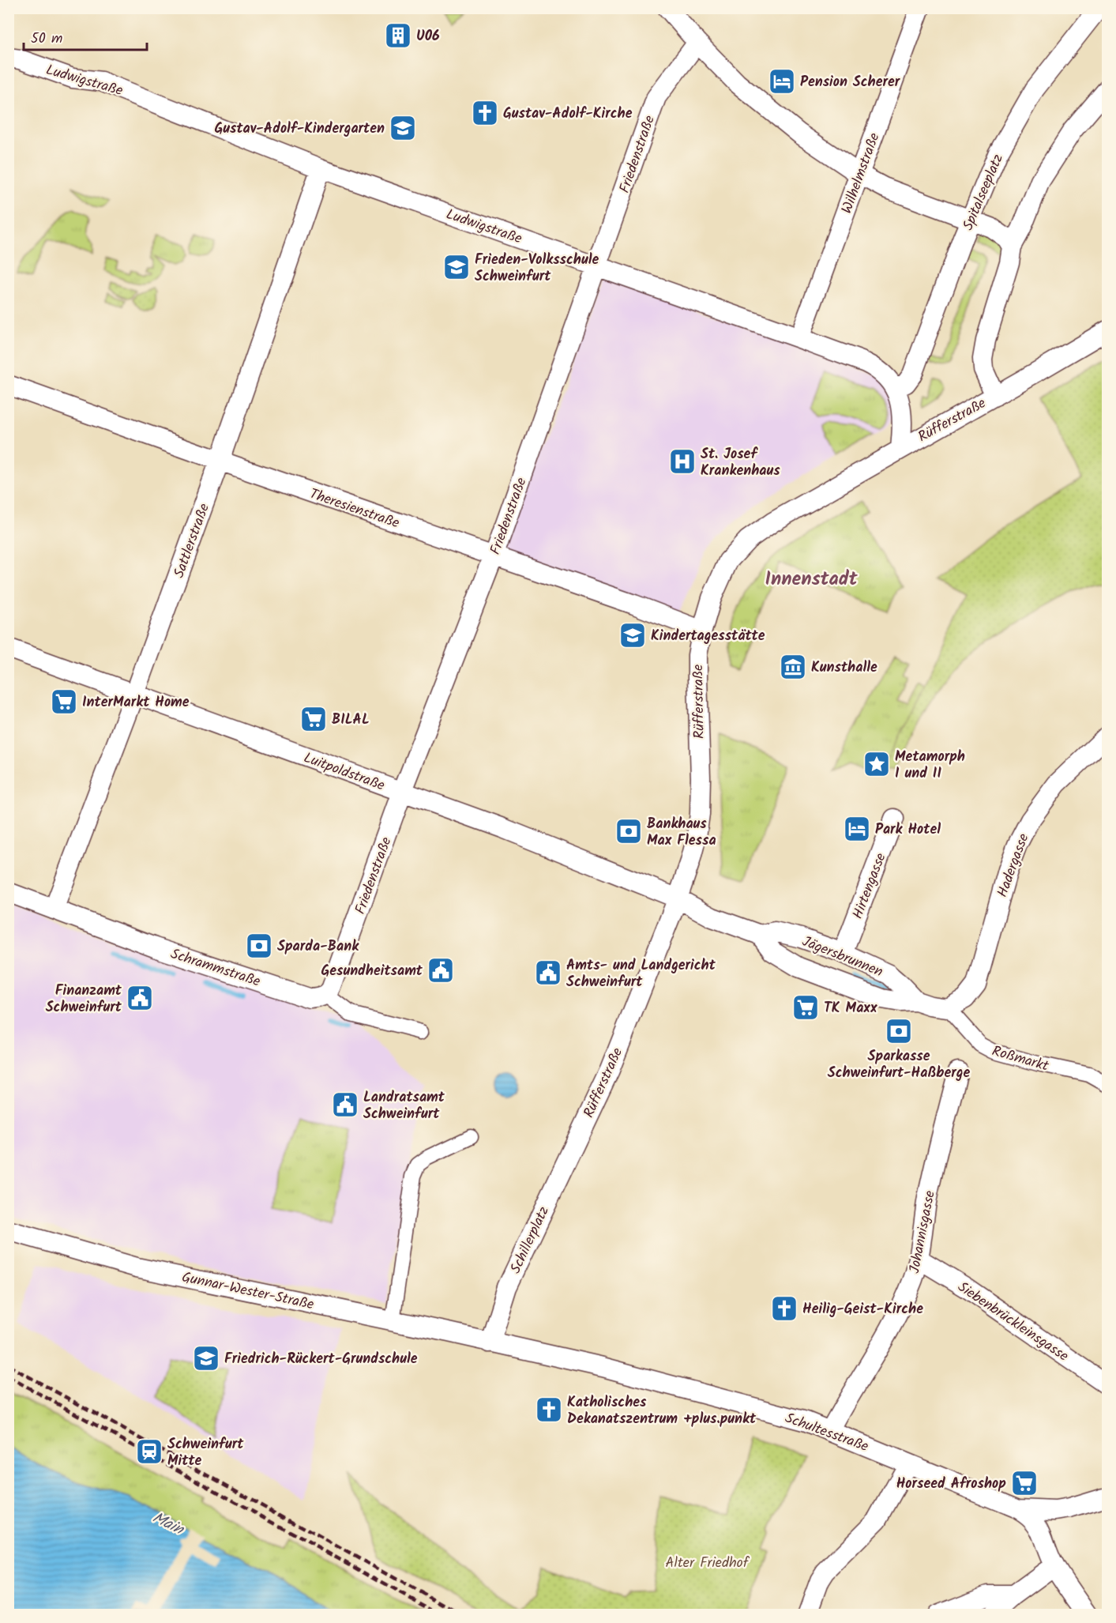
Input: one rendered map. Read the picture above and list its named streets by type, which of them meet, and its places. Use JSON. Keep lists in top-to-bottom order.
{
  "streets": {
    "street": [
      "Ludwigstraße",
      "Friedenstraße",
      "Wilhelmstraße",
      "Spitalseeplatz",
      "Rüfferstraße",
      "Theresienstraße",
      "Sattlerstraße",
      "Luitpoldstraße",
      "Hadergasse",
      "Hirtengasse",
      "Jägersbrunnen",
      "Schrammstraße",
      "Roßmarkt",
      "Johannisgasse",
      "Schillerplatz",
      "Gunnar-Wester-Straße",
      "Siebenbrückleinsgasse",
      "Schultesstraße"
    ]
  },
  "crossings": [
    ["Ludwigstraße", "Friedenstraße"],
    ["Ludwigstraße", "Wilhelmstraße"],
    ["Ludwigstraße", "Spitalseeplatz"],
    ["Ludwigstraße", "Rüfferstraße"],
    ["Ludwigstraße", "Sattlerstraße"],
    ["Friedenstraße", "Theresienstraße"],
    ["Friedenstraße", "Luitpoldstraße"],
    ["Friedenstraße", "Schrammstraße"],
    ["Rüfferstraße", "Theresienstraße"],
    ["Rüfferstraße", "Luitpoldstraße"],
    ["Rüfferstraße", "Jägersbrunnen"],
    ["Rüfferstraße", "Schillerplatz"],
    ["Theresienstraße", "Sattlerstraße"],
    ["Sattlerstraße", "Luitpoldstraße"],
    ["Sattlerstraße", "Schrammstraße"],
    ["Luitpoldstraße", "Jägersbrunnen"],
    ["Hadergasse", "Jägersbrunnen"],
    ["Hadergasse", "Roßmarkt"],
    ["Hirtengasse", "Jägersbrunnen"],
    ["Jägersbrunnen", "Roßmarkt"],
    ["Johannisgasse", "Siebenbrückleinsgasse"],
    ["Johannisgasse", "Schultesstraße"],
    ["Schillerplatz", "Gunnar-Wester-Straße"],
    ["Schillerplatz", "Schultesstraße"],
    ["Gunnar-Wester-Straße", "Schultesstraße"]
  ],
  "districts": ["Innenstadt"],
  "water": ["Main"],
  "parks": ["Alter Friedhof"],
  "places": {
    "building": ["U06"],
    "hotel": ["Pension Scherer", "Park Hotel"],
    "church": ["Gustav-Adolf-Kirche", "Heilig-Geist-Kirche", "Katholisches Dekanatszentrum +plus.punkt"],
    "school or university": [
      "Gustav-Adolf-Kindergarten",
      "Frieden-Volksschule Schweinfurt",
      "Kindertagesstätte",
      "Friedrich-Rückert-Grundschule"
    ],
    "hospital": ["St. Josef Krankenhaus"],
    "museum": ["Kunsthalle"],
    "supermarket": [
      "InterMarkt Home",
      "BILAL",
      "TK Maxx",
      "Horseed Afroshop"
    ],
    "place": ["Metamorph I und II"],
    "bank": ["Bankhaus Max Flessa", "Sparda-Bank", "Sparkasse Schweinfurt-Haßberge"],
    "public building": [
      "Gesundheitsamt",
      "Amts- und Landgericht Schweinfurt",
      "Finanzamt Schweinfurt",
      "Landratsamt Schweinfurt"
    ],
    "station": ["Schweinfurt Mitte"]
  },
  "scale_bar": "50 m"
}
